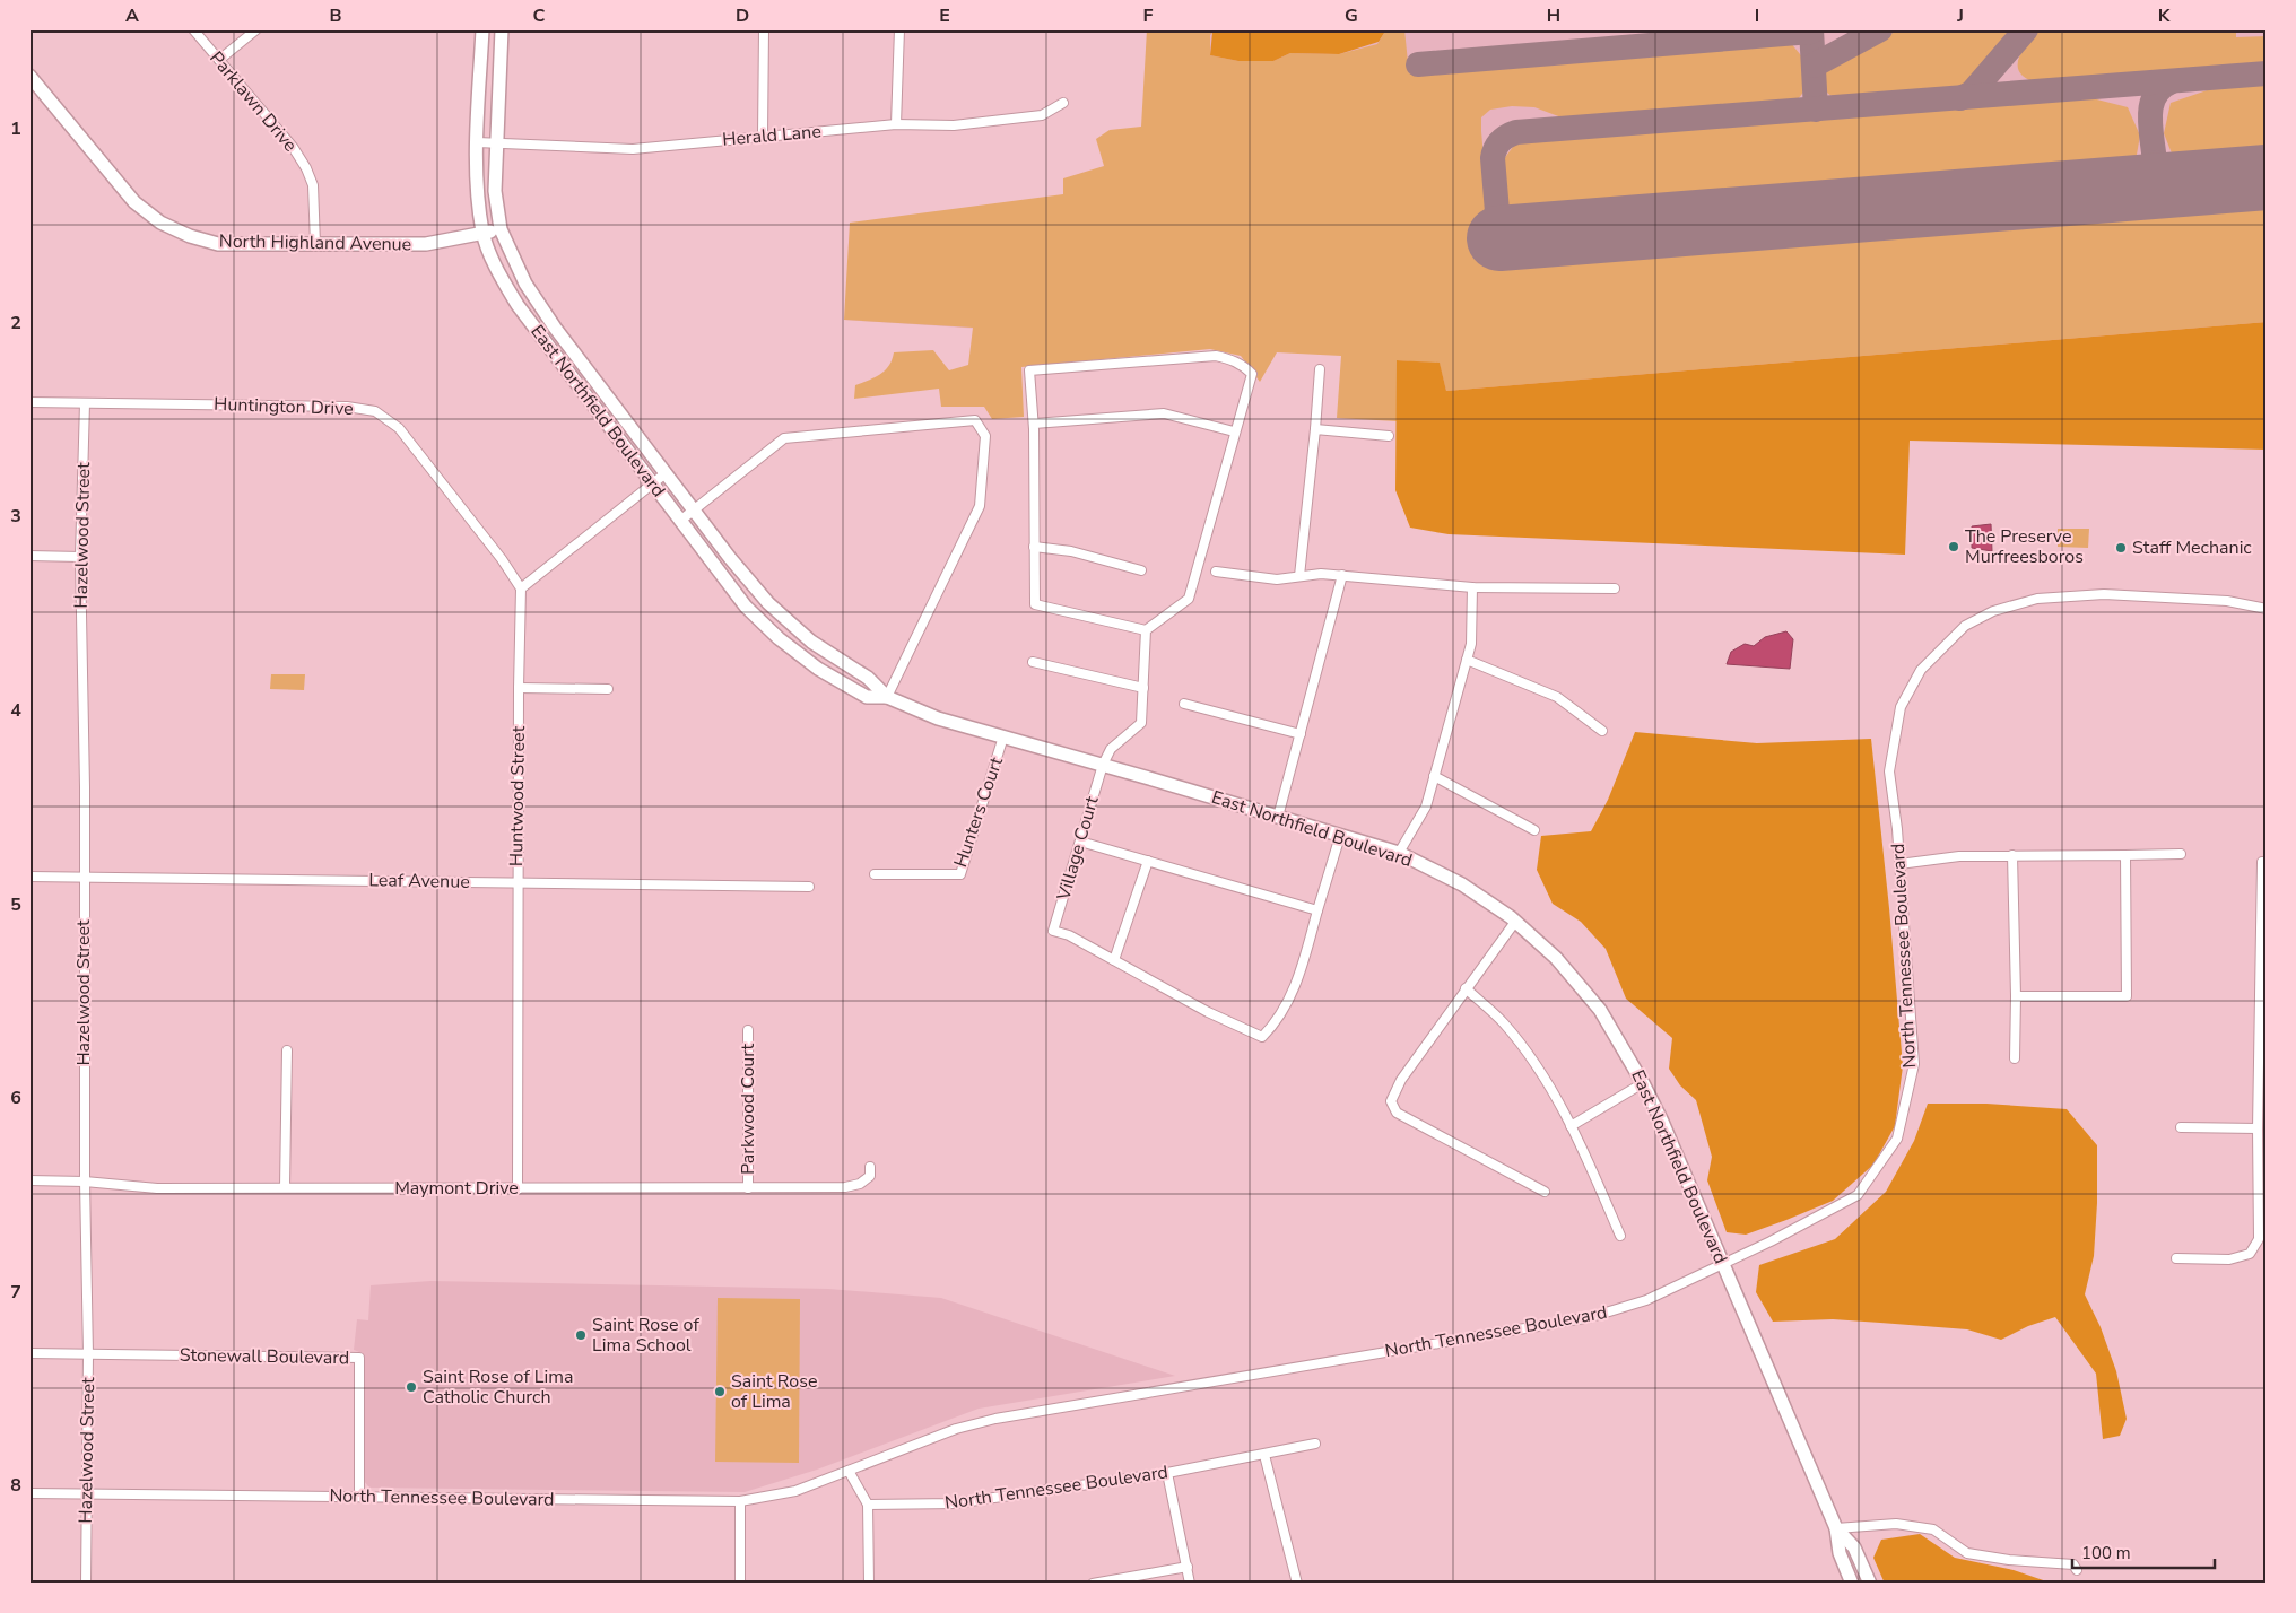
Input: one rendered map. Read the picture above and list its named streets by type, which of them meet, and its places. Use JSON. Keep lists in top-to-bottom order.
{
  "streets": {
    "main road": ["North Highland Avenue", "East Northfield Boulevard"],
    "street": [
      "Parklawn Drive",
      "Herald Lane",
      "Huntington Drive",
      "Hazelwood Street",
      "Huntwood Street",
      "Hunters Court",
      "Village Court",
      "Leaf Avenue",
      "North Tennessee Boulevard",
      "Parkwood Court",
      "Maymont Drive",
      "Stonewall Boulevard"
    ]
  },
  "crossings": [
    ["Parklawn Drive", "North Highland Avenue"],
    ["Herald Lane", "East Northfield Boulevard"],
    ["North Highland Avenue", "East Northfield Boulevard"],
    ["Huntington Drive", "Hazelwood Street"],
    ["Huntington Drive", "Huntwood Street"],
    ["East Northfield Boulevard", "Hunters Court"],
    ["East Northfield Boulevard", "Village Court"],
    ["East Northfield Boulevard", "North Tennessee Boulevard"],
    ["Hazelwood Street", "Leaf Avenue"],
    ["Hazelwood Street", "North Tennessee Boulevard"],
    ["Hazelwood Street", "Maymont Drive"],
    ["Hazelwood Street", "Stonewall Boulevard"],
    ["Huntwood Street", "Leaf Avenue"],
    ["Huntwood Street", "Maymont Drive"],
    ["North Tennessee Boulevard", "Stonewall Boulevard"],
    ["Parkwood Court", "Maymont Drive"]
  ],
  "places": [
    "The Preserve Murfreesboros",
    "Staff Mechanic",
    "Saint Rose of Lima School",
    "Saint Rose of Lima Catholic Church",
    "Saint Rose of Lima"
  ],
  "scale_bar": "100 m",
  "grid": {
    "columns": [
      "A",
      "B",
      "C",
      "D",
      "E",
      "F",
      "G",
      "H",
      "I",
      "J",
      "K"
    ],
    "rows": [
      "1",
      "2",
      "3",
      "4",
      "5",
      "6",
      "7",
      "8"
    ]
  }
}
